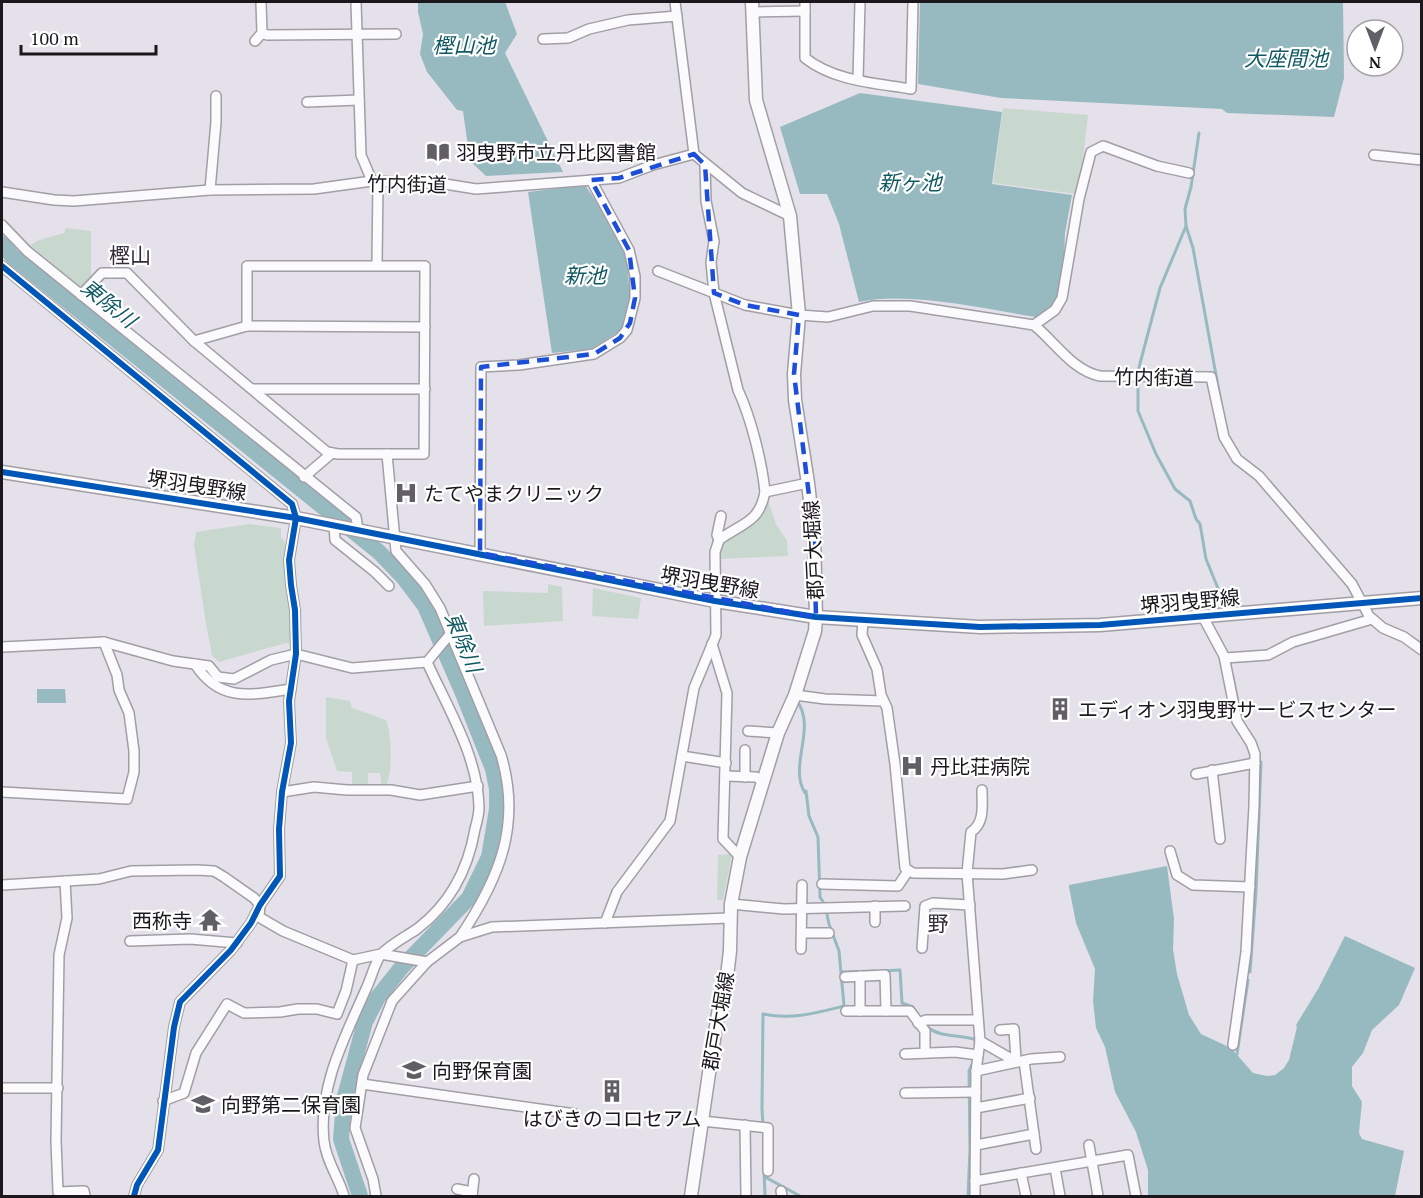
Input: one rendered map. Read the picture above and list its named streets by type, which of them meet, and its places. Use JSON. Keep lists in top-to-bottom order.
{
  "streets": {
    "main road": ["堺羽曳野線", "郡戸大堀線"],
    "street": ["竹内街道"]
  },
  "crossings": [
    ["竹内街道", "堺羽曳野線"],
    ["堺羽曳野線", "郡戸大堀線"]
  ],
  "districts": ["樫山", "野"],
  "water": [
    "樫山池",
    "大座間池",
    "新ヶ池",
    "新池",
    "東除川"
  ],
  "places": {
    "library": ["羽曳野市立丹比図書館"],
    "hospital": ["たてやまクリニック", "丹比荘病院"],
    "building": ["エディオン羽曳野サービスセンター", "はびきのコロセアム"],
    "temple": ["西称寺"],
    "school or university": ["向野保育園", "向野第二保育園"]
  },
  "scale_bar": "100 m",
  "north": "bottom"
}
